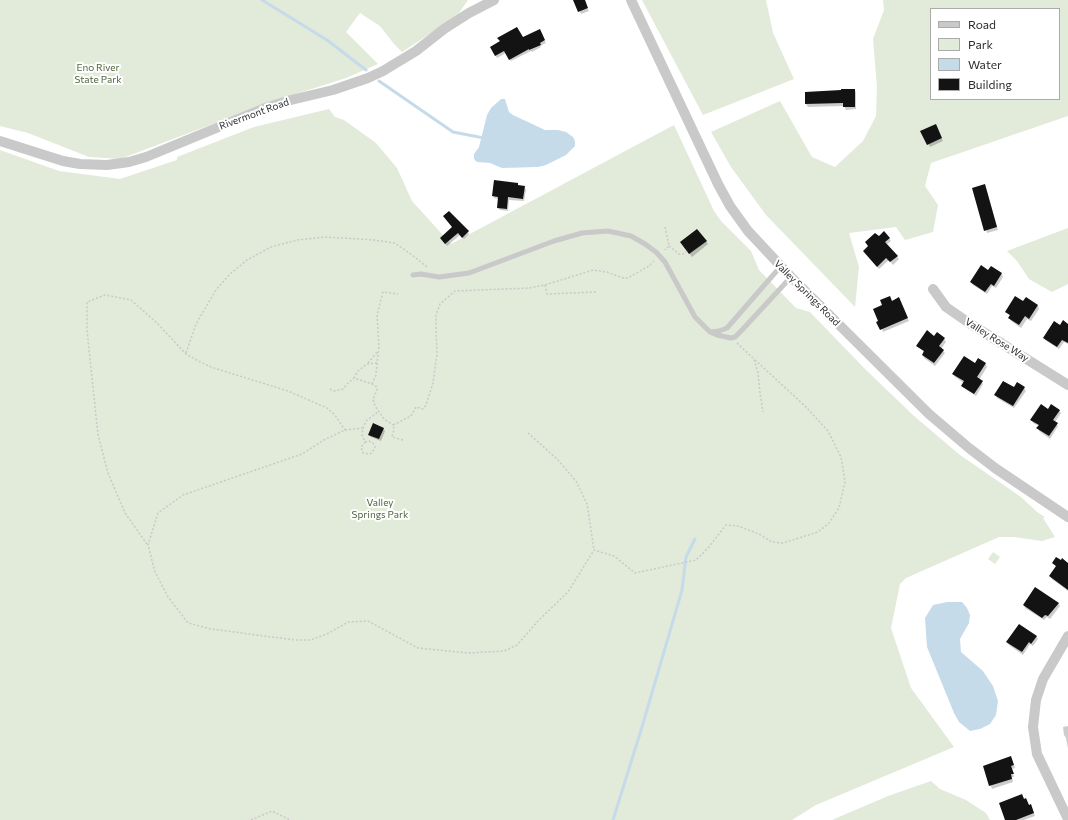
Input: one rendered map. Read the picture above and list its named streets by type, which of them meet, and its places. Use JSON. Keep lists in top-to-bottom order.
{
  "streets": {
    "street": ["Rivermont Road", "Valley Springs Road", "Valley Rose Way"]
  },
  "parks": ["Eno River State Park", "Valley Springs Park"],
  "legend": [
    "Road",
    "Park",
    "Water",
    "Building"
  ]
}
